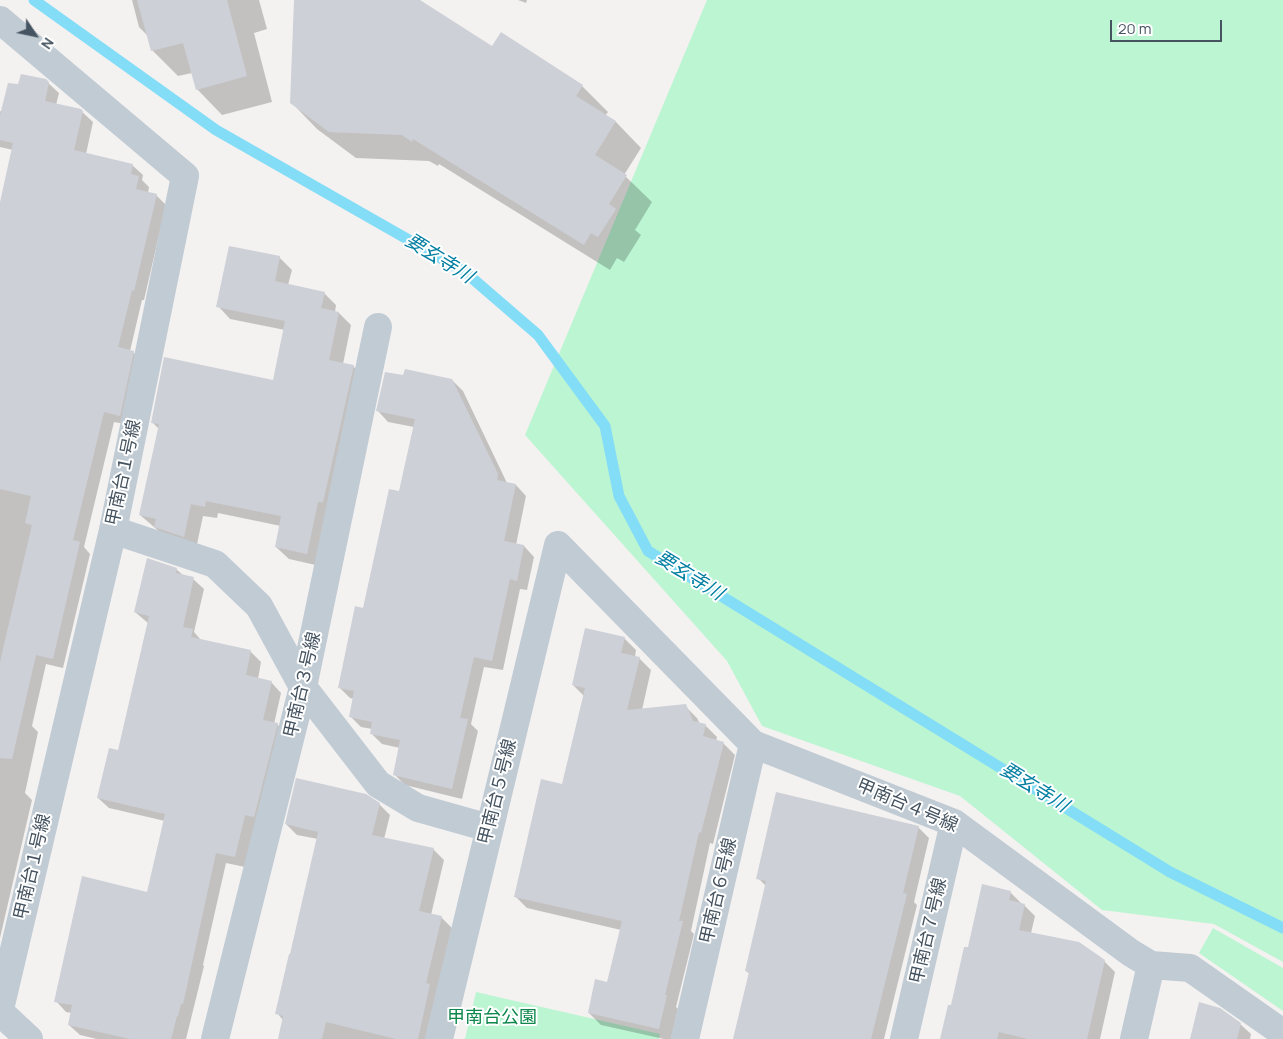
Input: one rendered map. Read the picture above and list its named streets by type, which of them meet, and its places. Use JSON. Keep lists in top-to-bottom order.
{
  "streets": {
    "street": [
      "甲南台１号線",
      "甲南台３号線",
      "甲南台５号線",
      "甲南台４号線",
      "甲南台６号線",
      "甲南台７号線"
    ]
  },
  "crossings": [
    ["甲南台５号線", "甲南台４号線"],
    ["甲南台４号線", "甲南台６号線"],
    ["甲南台４号線", "甲南台７号線"]
  ],
  "water": ["要玄寺川"],
  "parks": ["甲南台公園"],
  "scale_bar": "20 m",
  "north": "bottom right"
}
